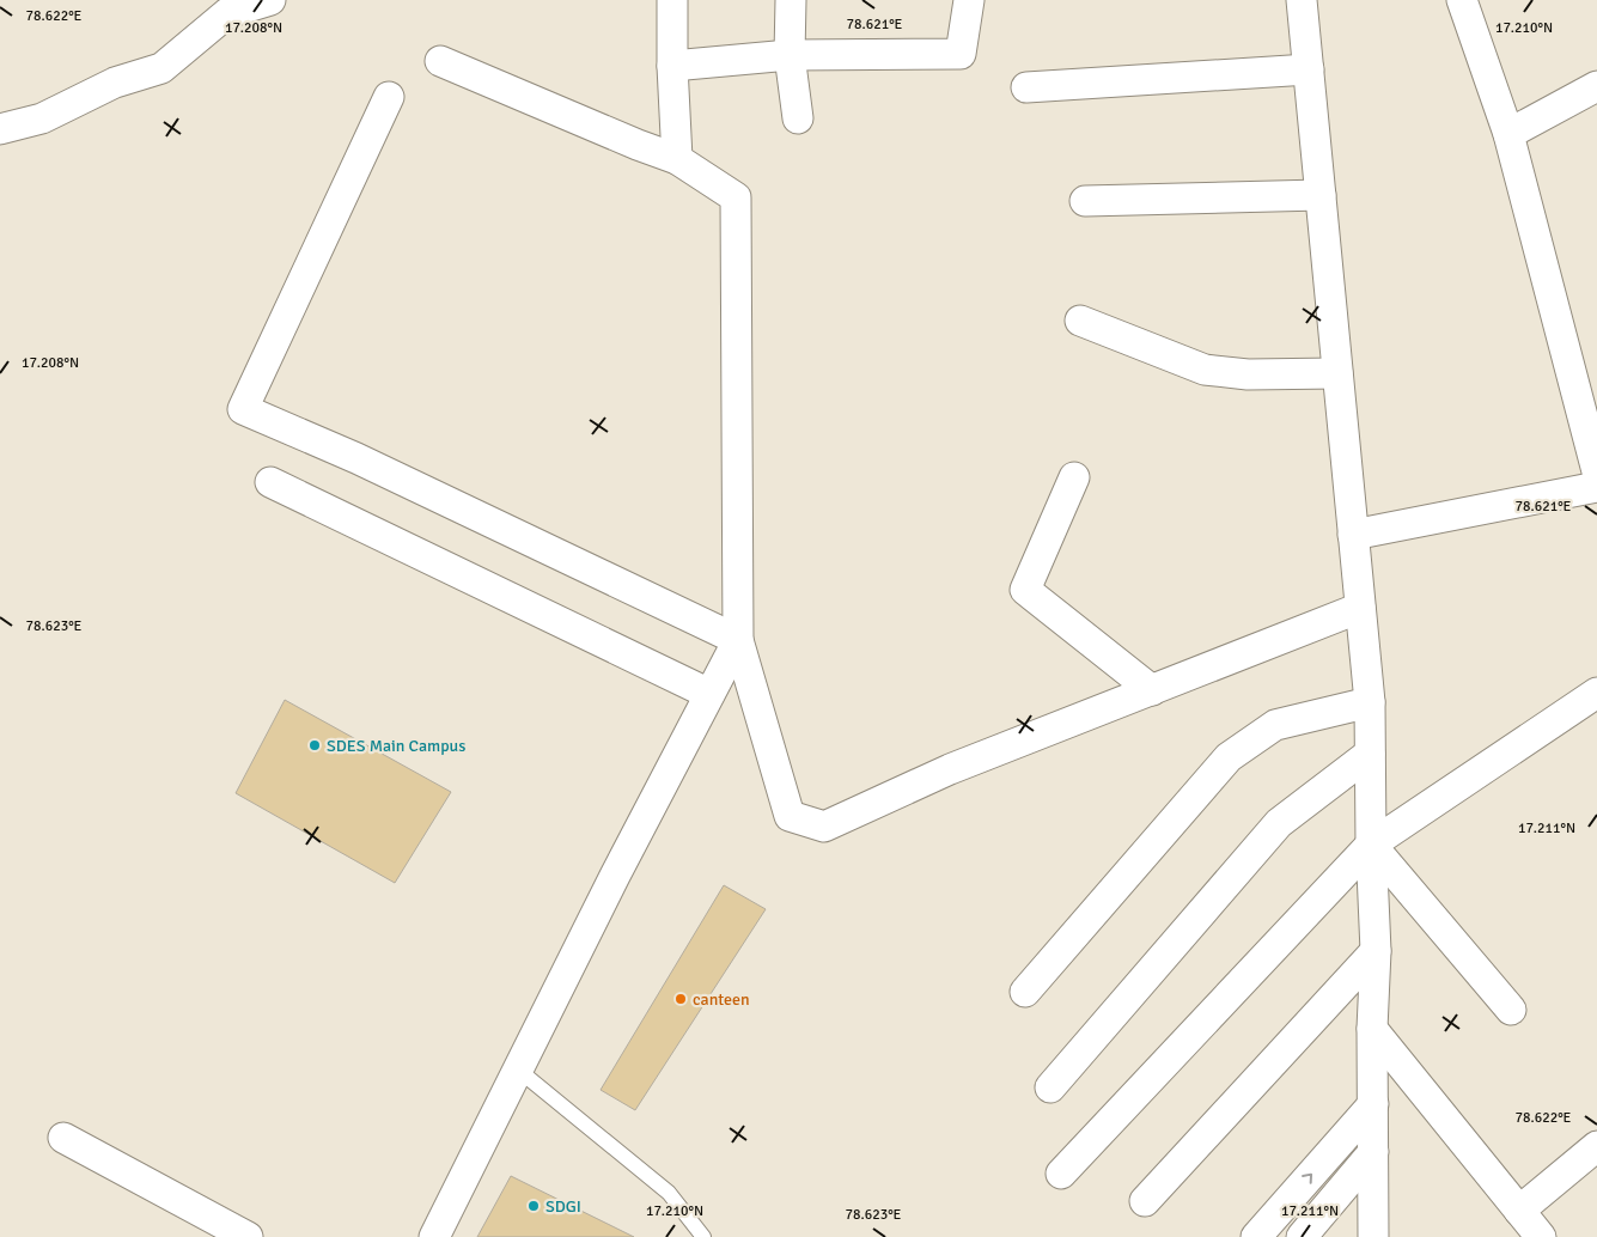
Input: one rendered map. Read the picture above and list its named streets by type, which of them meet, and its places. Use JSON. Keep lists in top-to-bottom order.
{
  "places": ["SDES Main Campus", "canteen", "SDGI"],
  "coordinates": [
    "78.622°E",
    "78.621°E",
    "17.208°N",
    "17.210°N",
    "78.623°E",
    "17.211°N"
  ]
}
